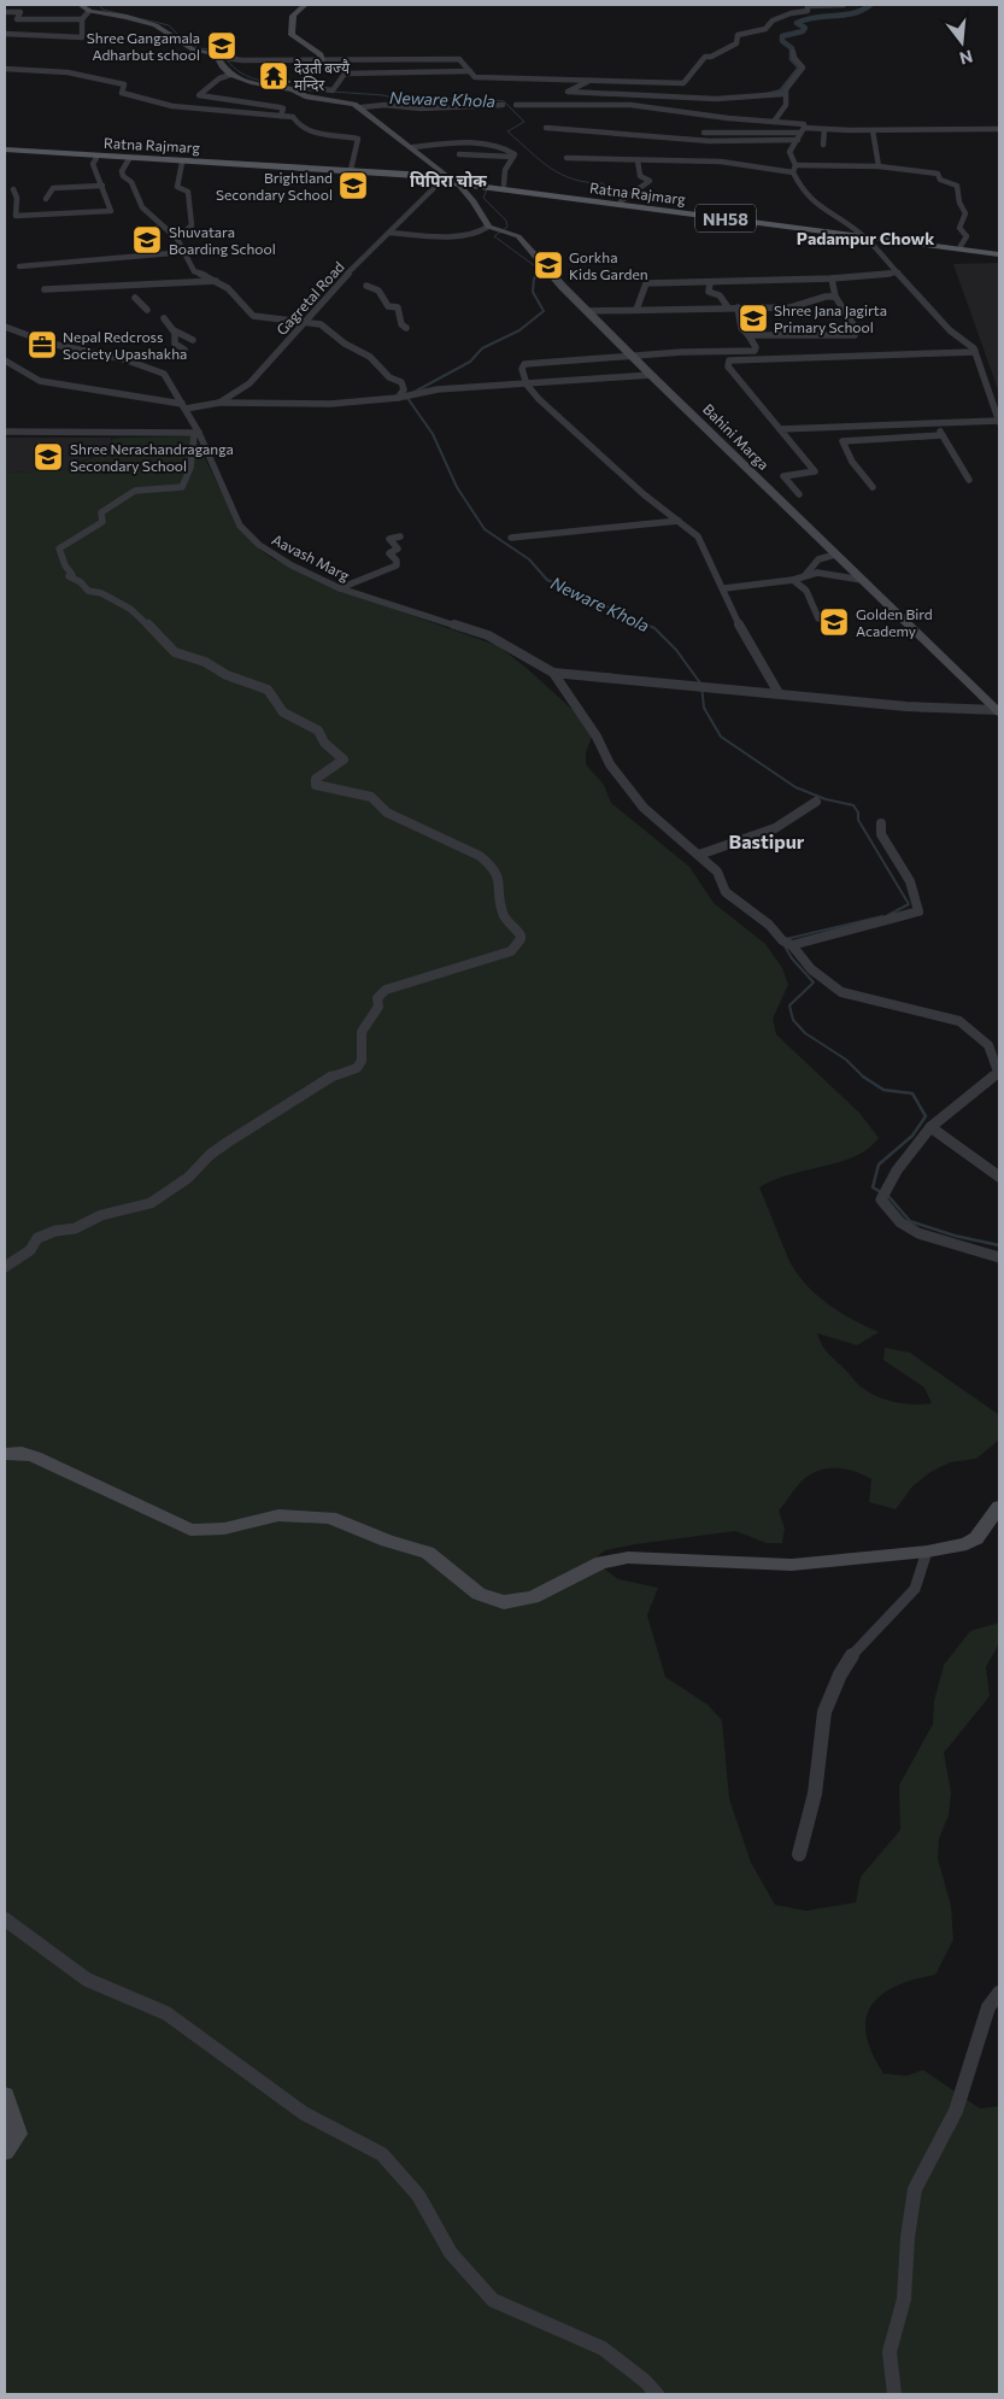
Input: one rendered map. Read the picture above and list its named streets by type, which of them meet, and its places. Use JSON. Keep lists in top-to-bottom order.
{
  "streets": {
    "main road": ["Ratna Rajmarg", "NH58"],
    "street": ["Gagretal Road", "Bahini Marga", "Aavash Marg"]
  },
  "crossings": [
    ["Ratna Rajmarg", "Gagretal Road"],
    ["Ratna Rajmarg", "Bahini Marga"],
    ["Gagretal Road", "Bahini Marga"],
    ["Gagretal Road", "Aavash Marg"]
  ],
  "districts": ["पिपिरा चोक", "Padampur Chowk", "Bastipur"],
  "water": ["Neware Khola"],
  "places": {
    "school or university": [
      "Shree Gangamala Adharbut school",
      "Brightland Secondary School",
      "Shuvatara Boarding School",
      "Gorkha Kids Garden",
      "Shree Jana Jagirta Primary School",
      "Shree Nerachandraganga Secondary School",
      "Golden Bird Academy"
    ],
    "temple": ["देउती बज्यै मन्दिर"],
    "office": ["Nepal Redcross Society Upashakha"]
  },
  "north": "bottom"
}
